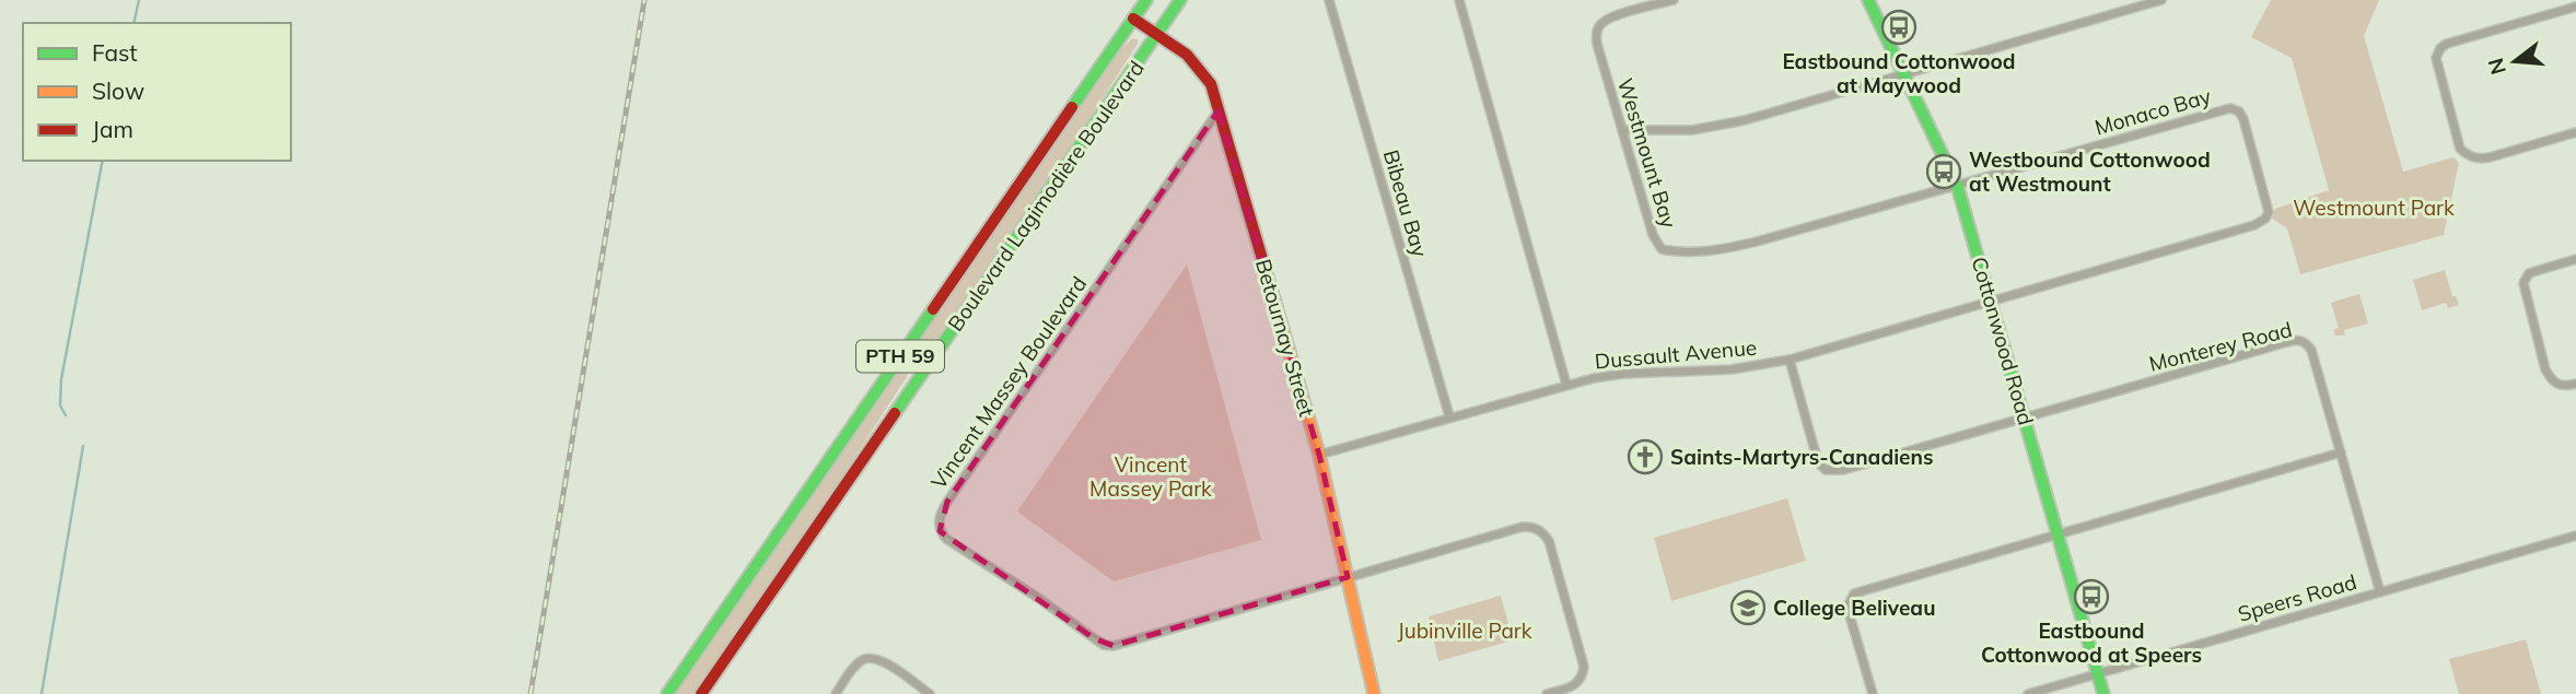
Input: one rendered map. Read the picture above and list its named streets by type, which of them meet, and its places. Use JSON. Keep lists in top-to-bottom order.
{
  "streets": {
    "main road": [
      "Boulevard Lagimodière Boulevard",
      "Betournay Street",
      "Cottonwood Road",
      "PTH 59"
    ],
    "street": [
      "Monaco Bay",
      "Westmount Bay",
      "Bibeau Bay",
      "Monterey Road",
      "Dussault Avenue",
      "Vincent Massey Boulevard",
      "Speers Road"
    ]
  },
  "crossings": [
    ["Monaco Bay", "Westmount Bay"],
    ["Monaco Bay", "Cottonwood Road"],
    ["Monaco Bay", "Dussault Avenue"],
    ["Westmount Bay", "Cottonwood Road"],
    ["Boulevard Lagimodière Boulevard", "Betournay Street"],
    ["Bibeau Bay", "Dussault Avenue"],
    ["Betournay Street", "Dussault Avenue"],
    ["Betournay Street", "Vincent Massey Boulevard"],
    ["Cottonwood Road", "Monterey Road"],
    ["Cottonwood Road", "Dussault Avenue"],
    ["Cottonwood Road", "Speers Road"],
    ["Monterey Road", "Dussault Avenue"],
    ["Monterey Road", "Speers Road"]
  ],
  "parks": ["Westmount Park", "Vincent Massey Park", "Jubinville Park"],
  "places": {
    "bus stop": ["Eastbound Cottonwood at Maywood", "Westbound Cottonwood at Westmount", "Eastbound Cottonwood at Speers"],
    "church": ["Saints-Martyrs-Canadiens"],
    "school or university": ["College Beliveau"]
  },
  "legend": ["Fast", "Slow", "Jam"],
  "north": "left"
}
